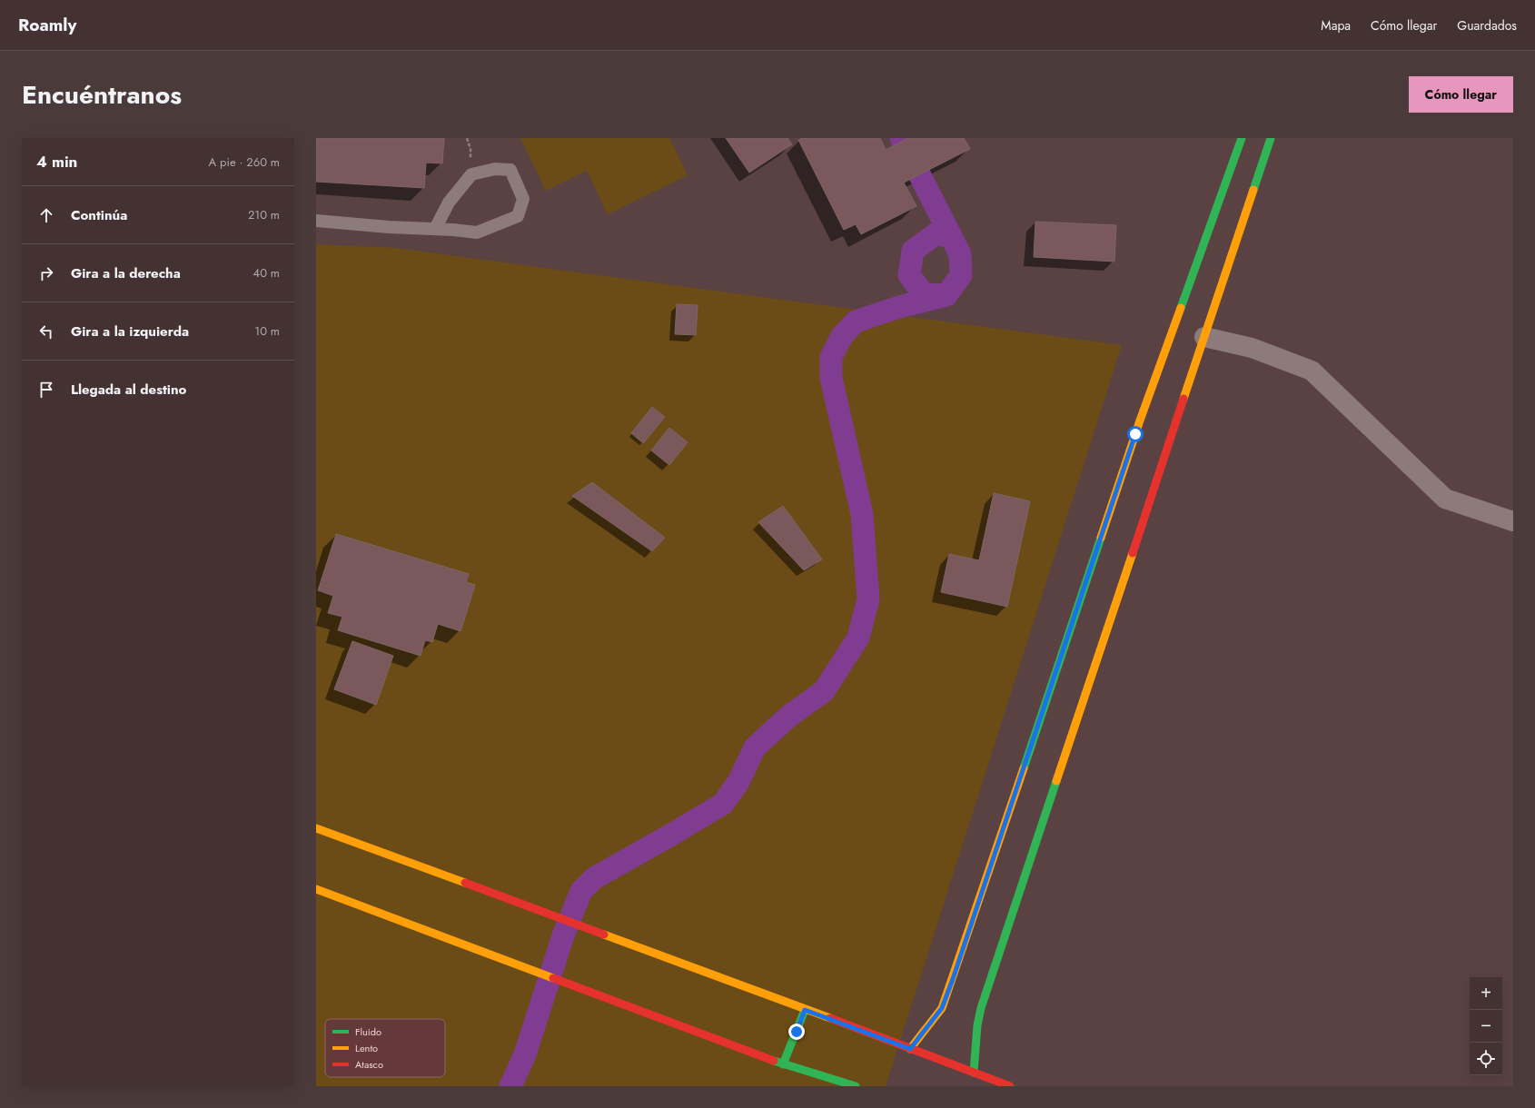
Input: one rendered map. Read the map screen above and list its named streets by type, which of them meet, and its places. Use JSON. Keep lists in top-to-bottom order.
{
  "legend": ["Fluido", "Lento", "Atasco"],
  "page": {
    "header": "Roamly",
    "nav": ["Mapa", "Cómo llegar", "Guardados"],
    "title": "Encuéntranos",
    "buttons": "Cómo llegar",
    "heading": ["4 min", "A pie · 260 m"],
    "list": [
      ["Continúa", "210 m"],
      ["Gira a la derecha", "40 m"],
      ["Gira a la izquierda", "10 m"],
      "Llegada al destino"
    ],
    "map_buttons": ["+", "−"]
  }
}
